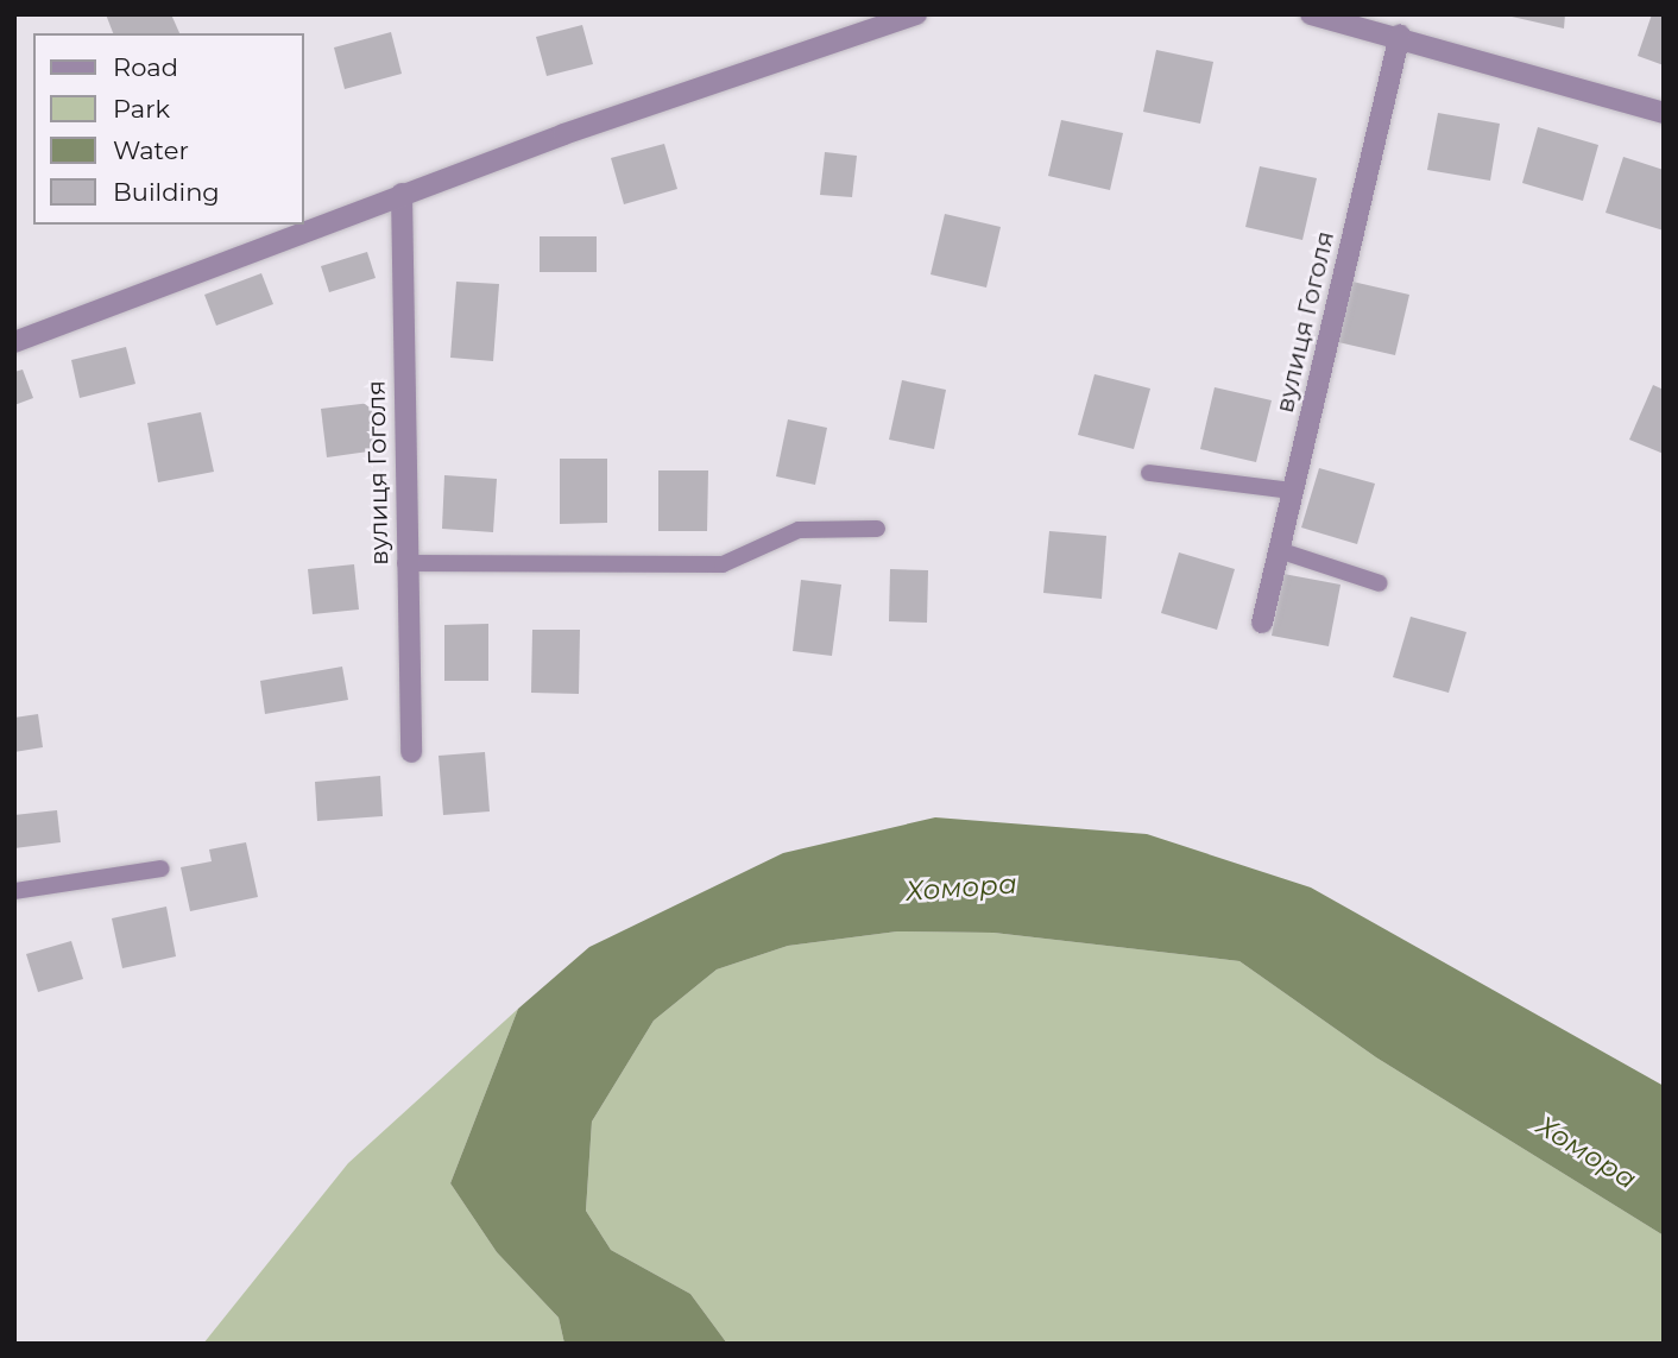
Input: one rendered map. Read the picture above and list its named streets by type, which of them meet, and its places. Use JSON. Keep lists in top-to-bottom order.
{
  "streets": {
    "street": ["вулиця Гоголя"]
  },
  "water": ["Хомора"],
  "legend": [
    "Road",
    "Park",
    "Water",
    "Building"
  ]
}
